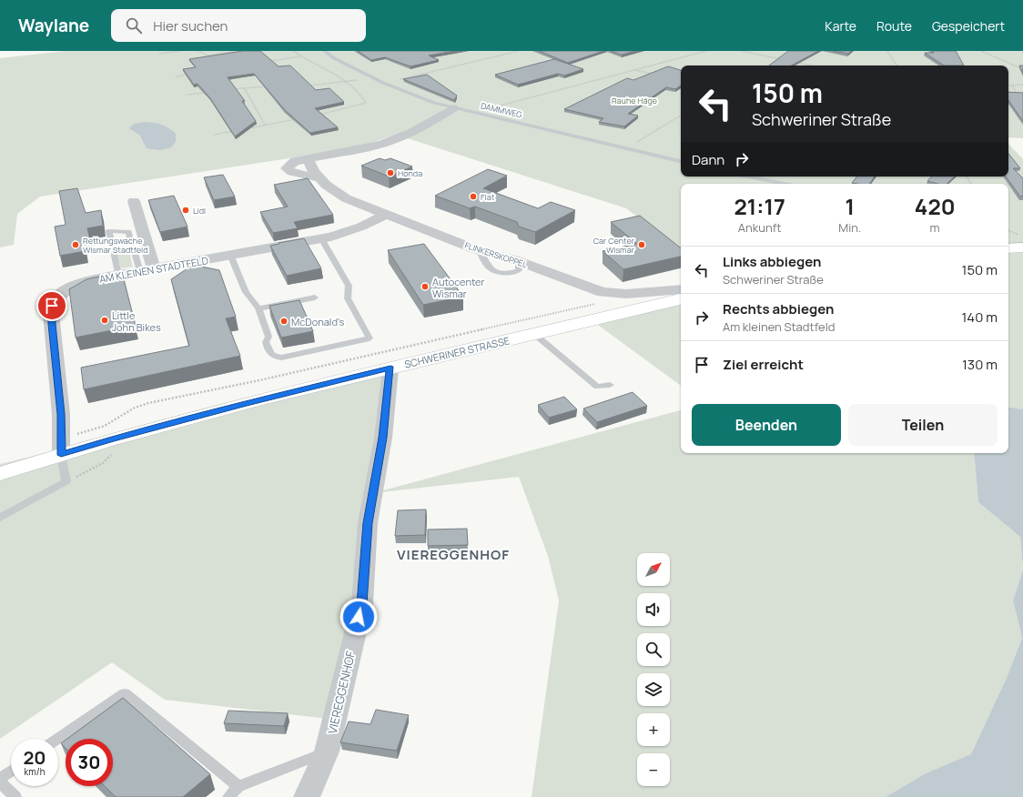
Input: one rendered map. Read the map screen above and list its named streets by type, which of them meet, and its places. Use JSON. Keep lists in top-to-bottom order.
{
  "streets": {
    "main road": ["SCHWERINER STRASSE"],
    "street": ["FLINKERSKOPPEL", "AM KLEINEN STADTFELD", "VIEREGGENHOF"],
    "lane": ["DAMMWEG"]
  },
  "crossings": [
    ["DAMMWEG", "FLINKERSKOPPEL"],
    ["FLINKERSKOPPEL", "AM KLEINEN STADTFELD"],
    ["AM KLEINEN STADTFELD", "SCHWERINER STRASSE"],
    ["SCHWERINER STRASSE", "VIEREGGENHOF"]
  ],
  "districts": ["VIEREGGENHOF"],
  "parks": ["Rauhe Häge"],
  "places": [
    "Honda",
    "Fiat",
    "Lidl",
    "Rettungswache Wismar Stadtfeld",
    "Car Center Wismar",
    "Autocenter Wismar",
    "Little John Bikes",
    "McDonald's"
  ],
  "north": "top right",
  "page": {
    "header": "Waylane",
    "search": "Hier suchen",
    "nav": ["Karte", "Route", "Gespeichert"],
    "turn": ["150 m", "Schweriner Straße"],
    "then": "Dann",
    "eta": [
      "21:17",
      "Ankunft",
      "1",
      "Min.",
      "420",
      "m"
    ],
    "list": [
      {
        "name": "Links abbiegen",
        "note": "Schweriner Straße",
        "value": "150 m"
      },
      {
        "name": "Rechts abbiegen",
        "note": "Am kleinen Stadtfeld",
        "value": "140 m"
      },
      {
        "name": "Ziel erreicht",
        "value": "130 m"
      }
    ],
    "buttons": ["Beenden", "Teilen"],
    "map_buttons": ["+", "−"],
    "speed": "20 km/h",
    "limit": "30"
  }
}
